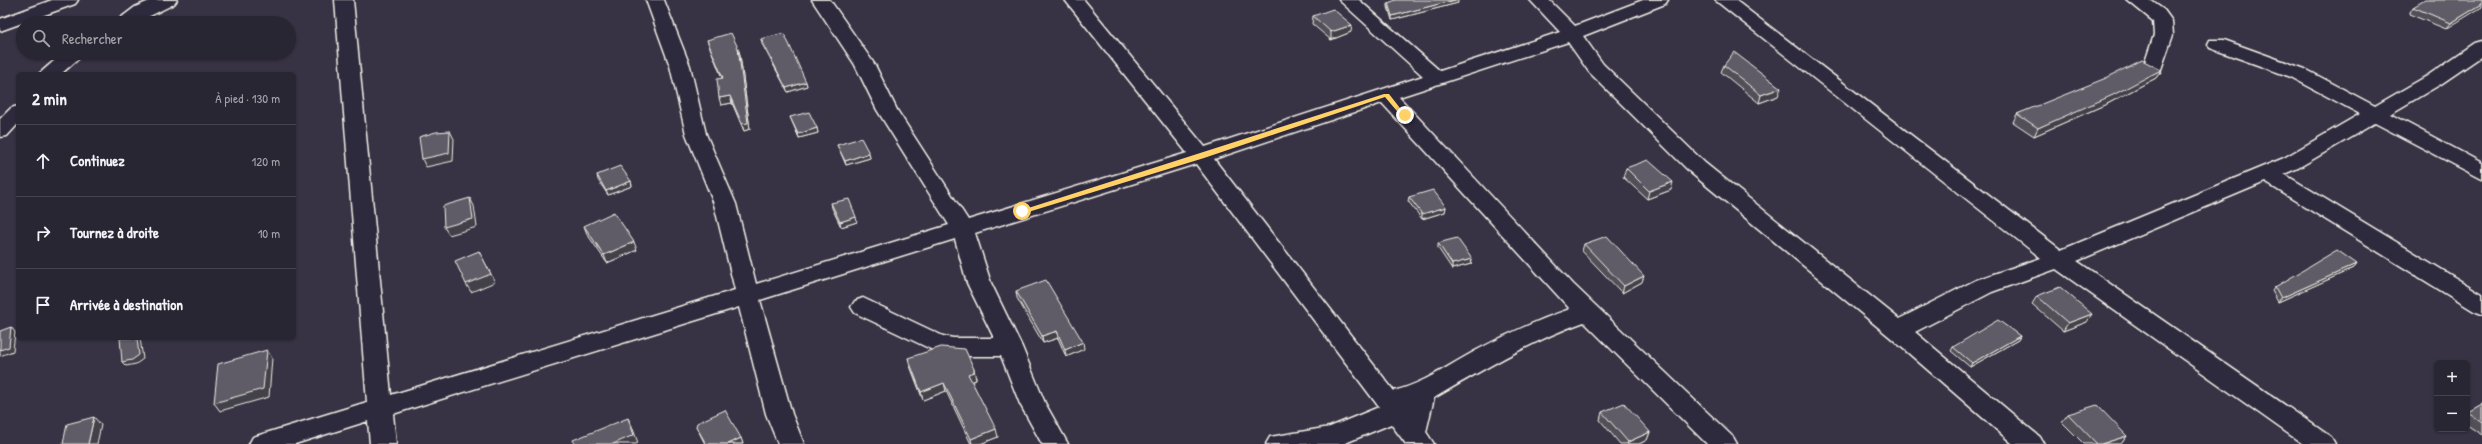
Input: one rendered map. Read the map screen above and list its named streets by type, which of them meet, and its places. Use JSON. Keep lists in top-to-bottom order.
{
  "page": {
    "search": "Rechercher",
    "heading": ["2 min", "À pied · 130 m"],
    "list": [
      ["Continuez", "120 m"],
      ["Tournez à droite", "10 m"],
      "Arrivée à destination"
    ],
    "map_buttons": ["+", "−"]
  }
}
